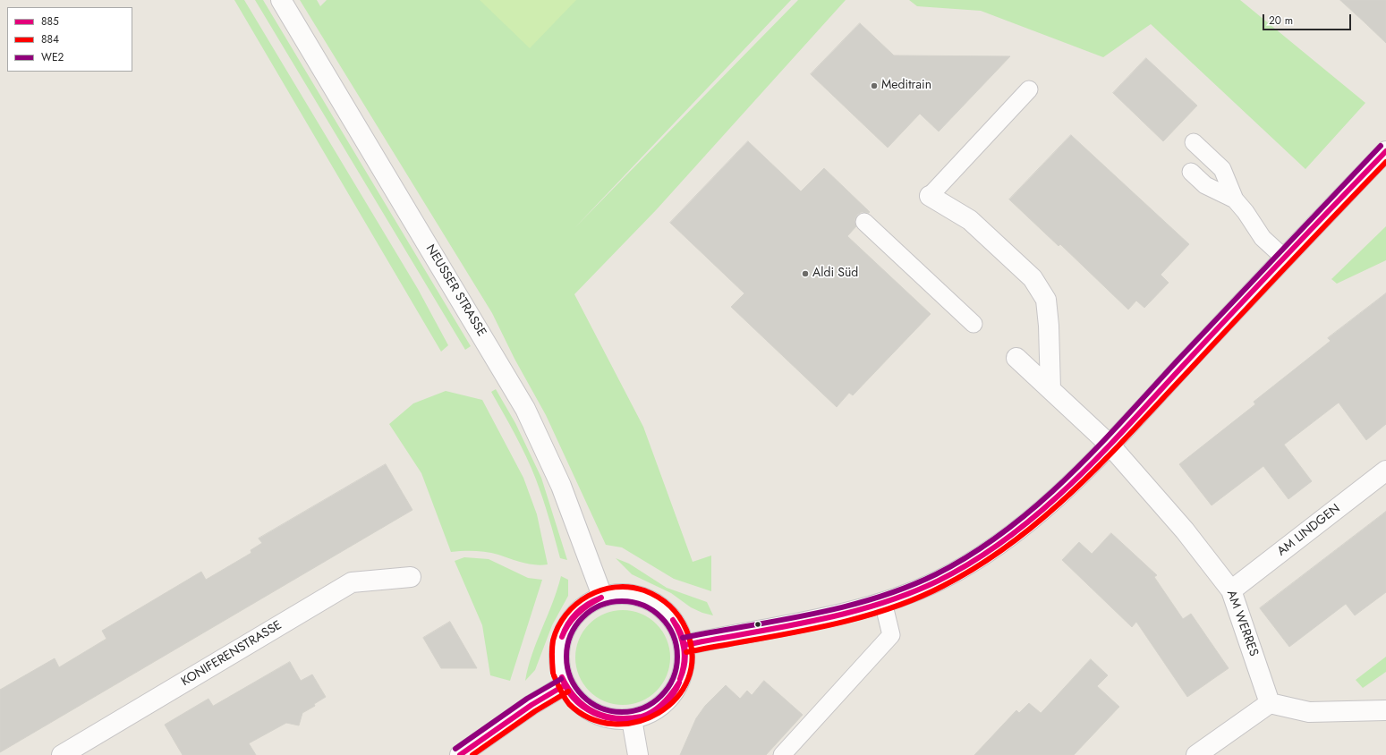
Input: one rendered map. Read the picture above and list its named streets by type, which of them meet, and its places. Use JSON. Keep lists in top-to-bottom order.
{
  "streets": {
    "street": [
      "NEUSSER STRASSE",
      "AM LINDGEN",
      "AM WERRES",
      "KONIFERENSTRASSE"
    ]
  },
  "crossings": [
    ["AM LINDGEN", "AM WERRES"]
  ],
  "places": ["Meditrain", "Aldi Süd"],
  "lines": ["transit line WE2", "transit line 885", "transit line 884"],
  "legend": ["885", "884", "WE2"],
  "scale_bar": "20 m"
}
